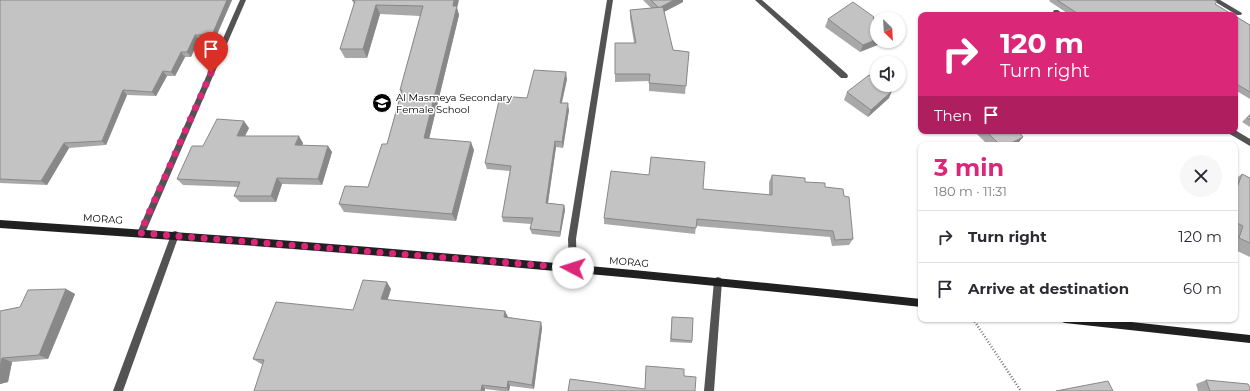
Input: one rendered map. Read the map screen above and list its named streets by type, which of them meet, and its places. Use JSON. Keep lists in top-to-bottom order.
{
  "streets": {
    "main road": ["MORAG"]
  },
  "places": {
    "school or university": ["Al Masmeya Secondary Female School"]
  },
  "north": "bottom right",
  "page": {
    "turn": ["120 m", "Turn right"],
    "then": "Then",
    "heading": ["3 min", "180 m · 11:31"],
    "list": [
      {
        "name": "Turn right",
        "value": "120 m"
      },
      {
        "name": "Arrive at destination",
        "value": "60 m"
      }
    ]
  }
}
